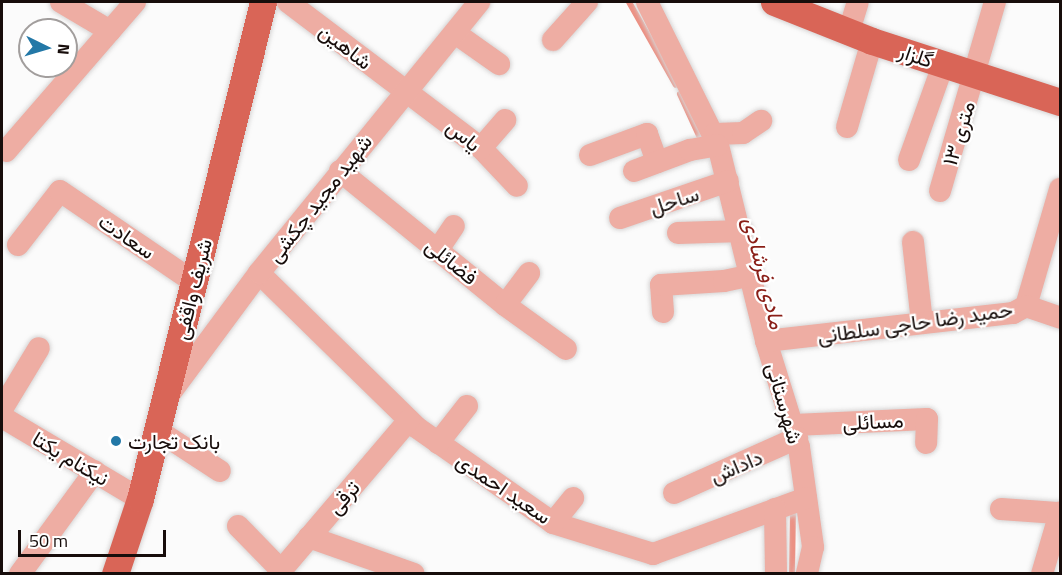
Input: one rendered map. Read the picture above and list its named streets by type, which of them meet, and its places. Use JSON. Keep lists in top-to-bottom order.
{
  "streets": {
    "main road": ["گلزار", "شریف واقفی"],
    "street": [
      "شاهین",
      "۱۳ متری",
      "یاس",
      "شهید مجید چکشی",
      "ساحل",
      "سعادت",
      "فضائلی",
      "حمید رضا حاجی سلطانی",
      "شهرستانی",
      "مسائلی",
      "نیکنام یکتا",
      "داداش",
      "سعید احمدی",
      "ترقی"
    ]
  },
  "crossings": [
    ["شاهین", "یاس"],
    ["شاهین", "شهید مجید چکشی"],
    ["گلزار", "۱۳ متری"],
    ["یاس", "شهید مجید چکشی"],
    ["شهید مجید چکشی", "فضائلی"],
    ["شهید مجید چکشی", "شریف واقفی"],
    ["شهید مجید چکشی", "سعید احمدی"],
    ["ساحل", "شهرستانی"],
    ["سعادت", "شریف واقفی"],
    ["شریف واقفی", "نیکنام یکتا"],
    ["حمید رضا حاجی سلطانی", "شهرستانی"],
    ["شهرستانی", "مسائلی"],
    ["شهرستانی", "داداش"],
    ["شهرستانی", "سعید احمدی"],
    ["مسائلی", "داداش"],
    ["سعید احمدی", "ترقی"]
  ],
  "water": ["مادی فرشادی"],
  "places": ["بانک تجارت"],
  "scale_bar": "50 m",
  "north": "right"
}
